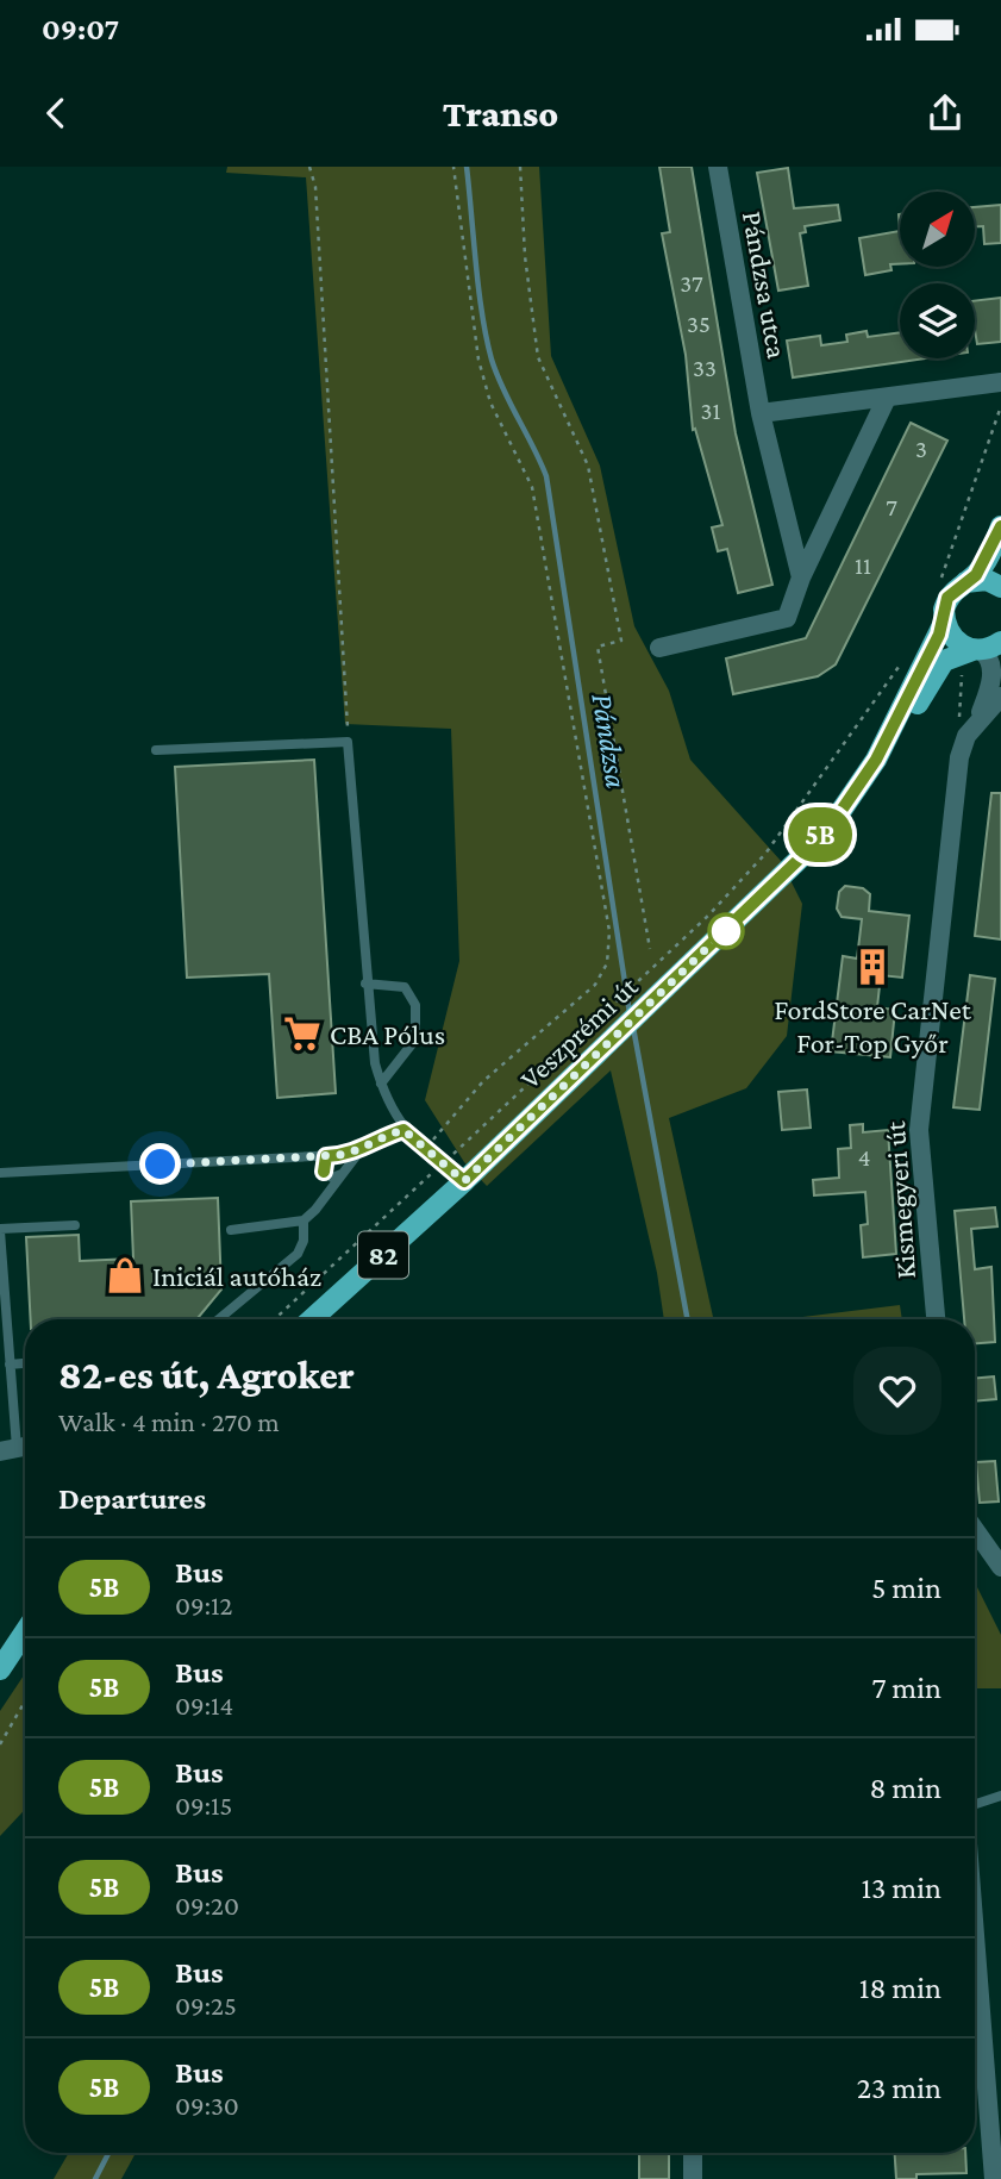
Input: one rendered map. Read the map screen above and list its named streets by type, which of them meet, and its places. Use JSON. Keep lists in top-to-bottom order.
{
  "streets": {
    "main road": ["Veszprémi út", "82"],
    "street": ["Pándzsa utca", "Kismegyeri út"]
  },
  "crossings": [
    ["Veszprémi út", "Kismegyeri út"],
    ["Veszprémi út", "82"],
    ["Kismegyeri út", "82"]
  ],
  "water": ["Pándzsa"],
  "places": {
    "building": ["FordStore CarNet For-Top Győr"],
    "supermarket": ["CBA Pólus"],
    "shop": ["Iniciál autóház"]
  },
  "lines": ["bus line 5B"],
  "house_numbers": [
    "37",
    "35",
    "33",
    "31",
    "3",
    "7",
    "11",
    "4"
  ],
  "north": "top right",
  "page": {
    "status": "09:07",
    "header": "Transo",
    "on_map": "5B",
    "heading": [
      ["82-es út, Agroker", "Walk · 4 min · 270 m"],
      "Departures"
    ],
    "list": [
      {
        "mark": "5B",
        "name": "Bus",
        "note": "09:12",
        "value": "5 min"
      },
      {
        "mark": "5B",
        "name": "Bus",
        "note": "09:14",
        "value": "7 min"
      },
      {
        "mark": "5B",
        "name": "Bus",
        "note": "09:15",
        "value": "8 min"
      },
      {
        "mark": "5B",
        "name": "Bus",
        "note": "09:20",
        "value": "13 min"
      },
      {
        "mark": "5B",
        "name": "Bus",
        "note": "09:25",
        "value": "18 min"
      },
      {
        "mark": "5B",
        "name": "Bus",
        "note": "09:30",
        "value": "23 min"
      }
    ]
  }
}
